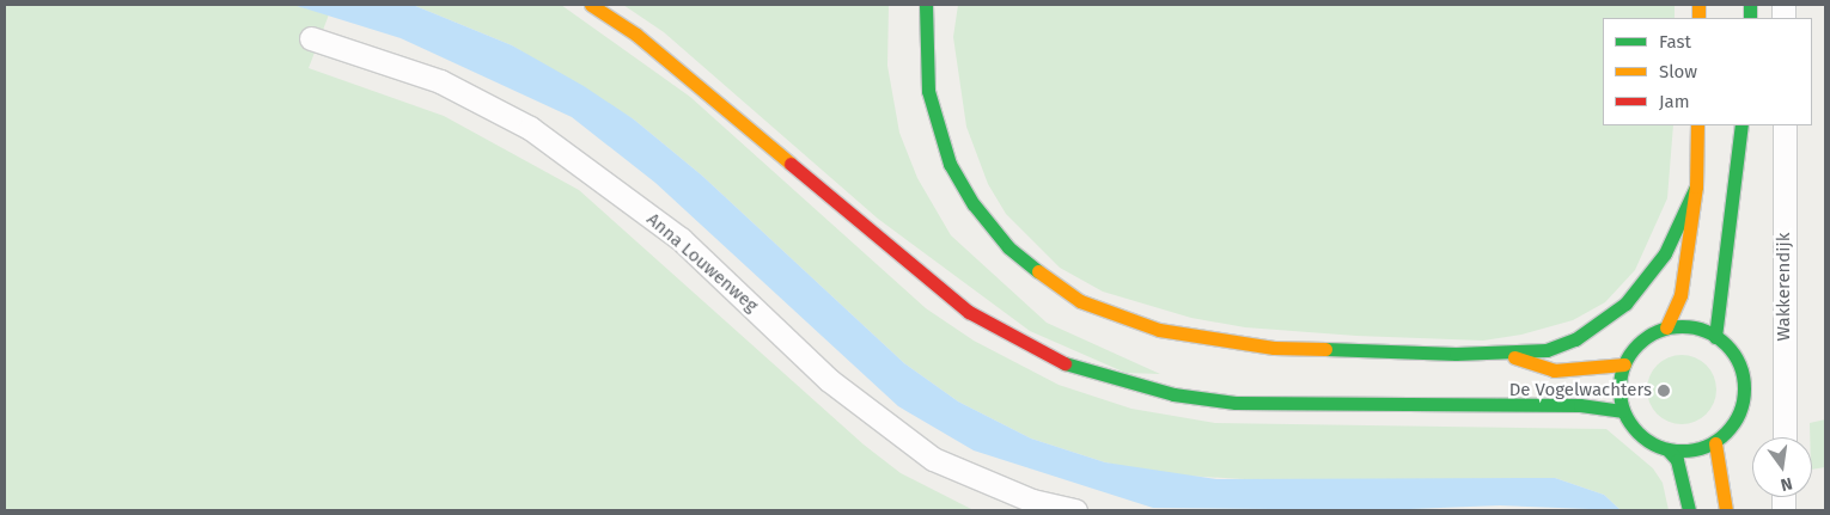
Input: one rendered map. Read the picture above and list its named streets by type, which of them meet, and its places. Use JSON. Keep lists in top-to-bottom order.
{
  "streets": {
    "street": ["Anna Louwenweg", "Wakkerendijk"]
  },
  "places": ["De Vogelwachters"],
  "legend": ["Fast", "Slow", "Jam"],
  "north": "bottom"
}
